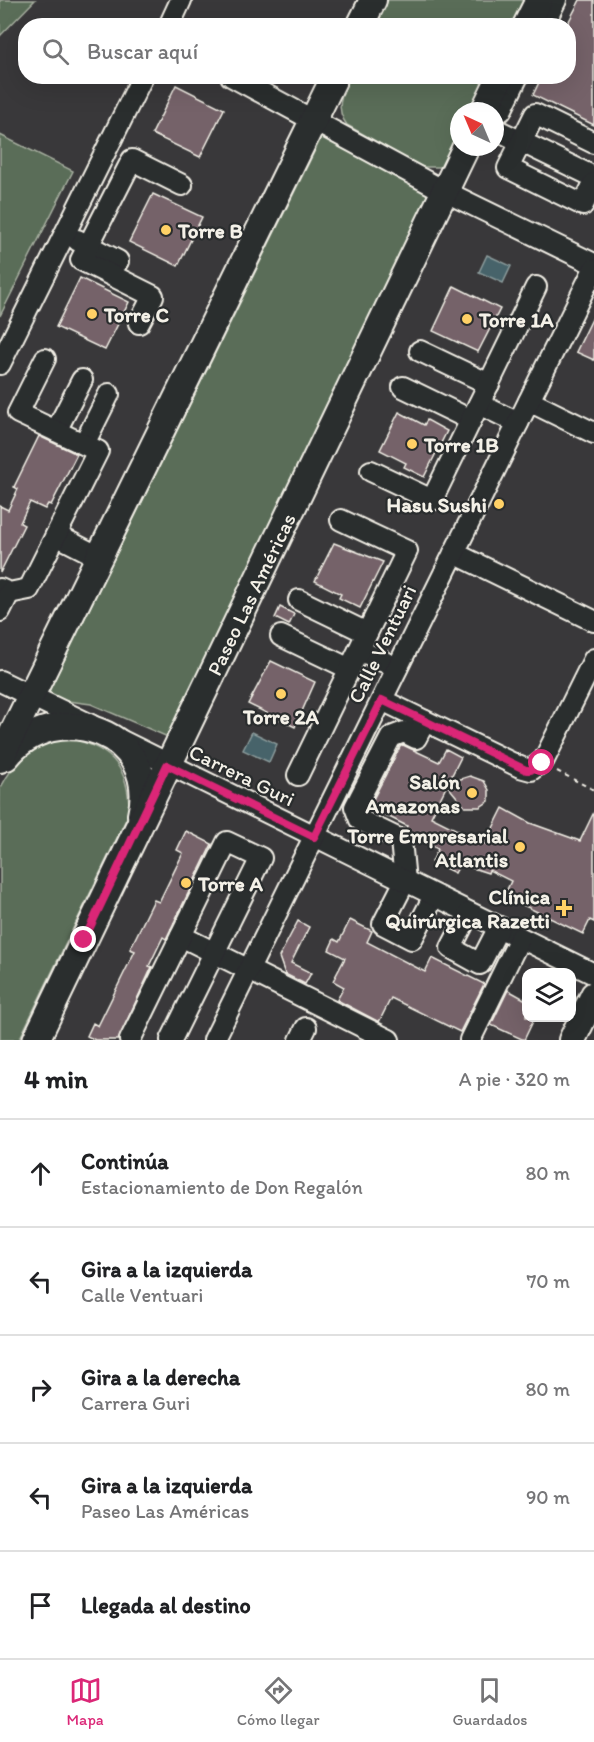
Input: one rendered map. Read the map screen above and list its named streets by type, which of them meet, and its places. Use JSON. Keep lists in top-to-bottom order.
{
  "streets": {
    "main road": ["Paseo Las Américas"],
    "street": ["Calle Ventuari", "Carrera Guri"]
  },
  "crossings": [
    ["Paseo Las Américas", "Carrera Guri"],
    ["Calle Ventuari", "Carrera Guri"]
  ],
  "places": {
    "other": [
      "Torre B",
      "Torre C",
      "Torre 1A",
      "Torre 1B",
      "Hasu Sushi",
      "Torre 2A",
      "Salón Amazonas",
      "Torre Empresarial Atlantis",
      "Torre A"
    ],
    "health": ["Clínica Quirúrgica Razetti"]
  },
  "north": "top left",
  "page": {
    "search": "Buscar aquí",
    "heading": ["4 min", "A pie · 320 m"],
    "list": [
      ["Continúa", "Estacionamiento de Don Regalón", "80 m"],
      ["Gira a la izquierda", "Calle Ventuari", "70 m"],
      ["Gira a la derecha", "Carrera Guri", "80 m"],
      ["Gira a la izquierda", "Paseo Las Américas", "90 m"],
      "Llegada al destino"
    ],
    "nav": ["Mapa", "Cómo llegar", "Guardados"]
  }
}
